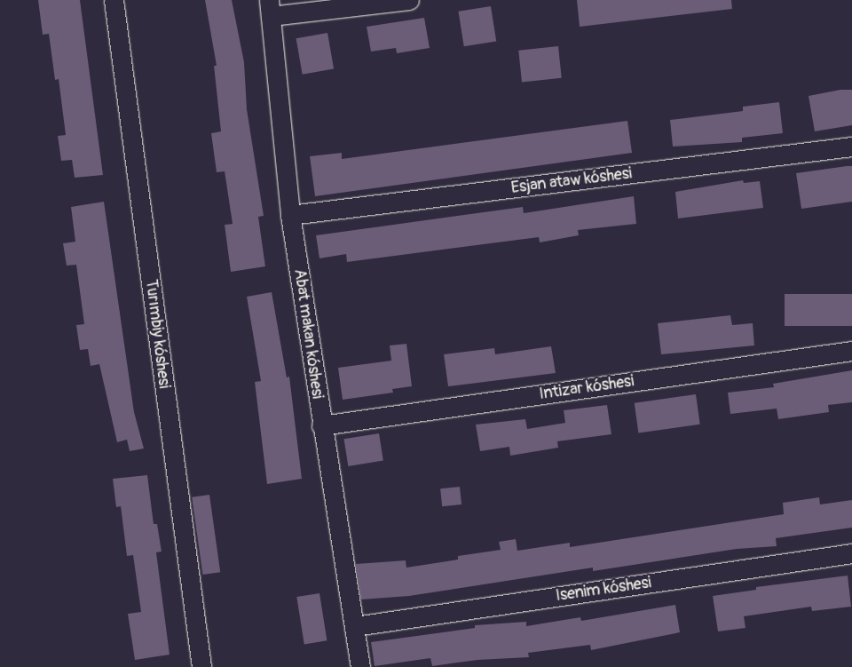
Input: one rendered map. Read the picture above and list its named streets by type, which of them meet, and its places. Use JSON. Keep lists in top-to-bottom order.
{
  "streets": {
    "street": [
      "Esjan ataw kóshesi",
      "Turımbiy kóshesi",
      "Abat makan kóshesi",
      "Intizar kóshesi",
      "Isenim kóshesi"
    ]
  },
  "crossings": [
    ["Esjan ataw kóshesi", "Abat makan kóshesi"],
    ["Abat makan kóshesi", "Intizar kóshesi"],
    ["Abat makan kóshesi", "Isenim kóshesi"]
  ]
}
